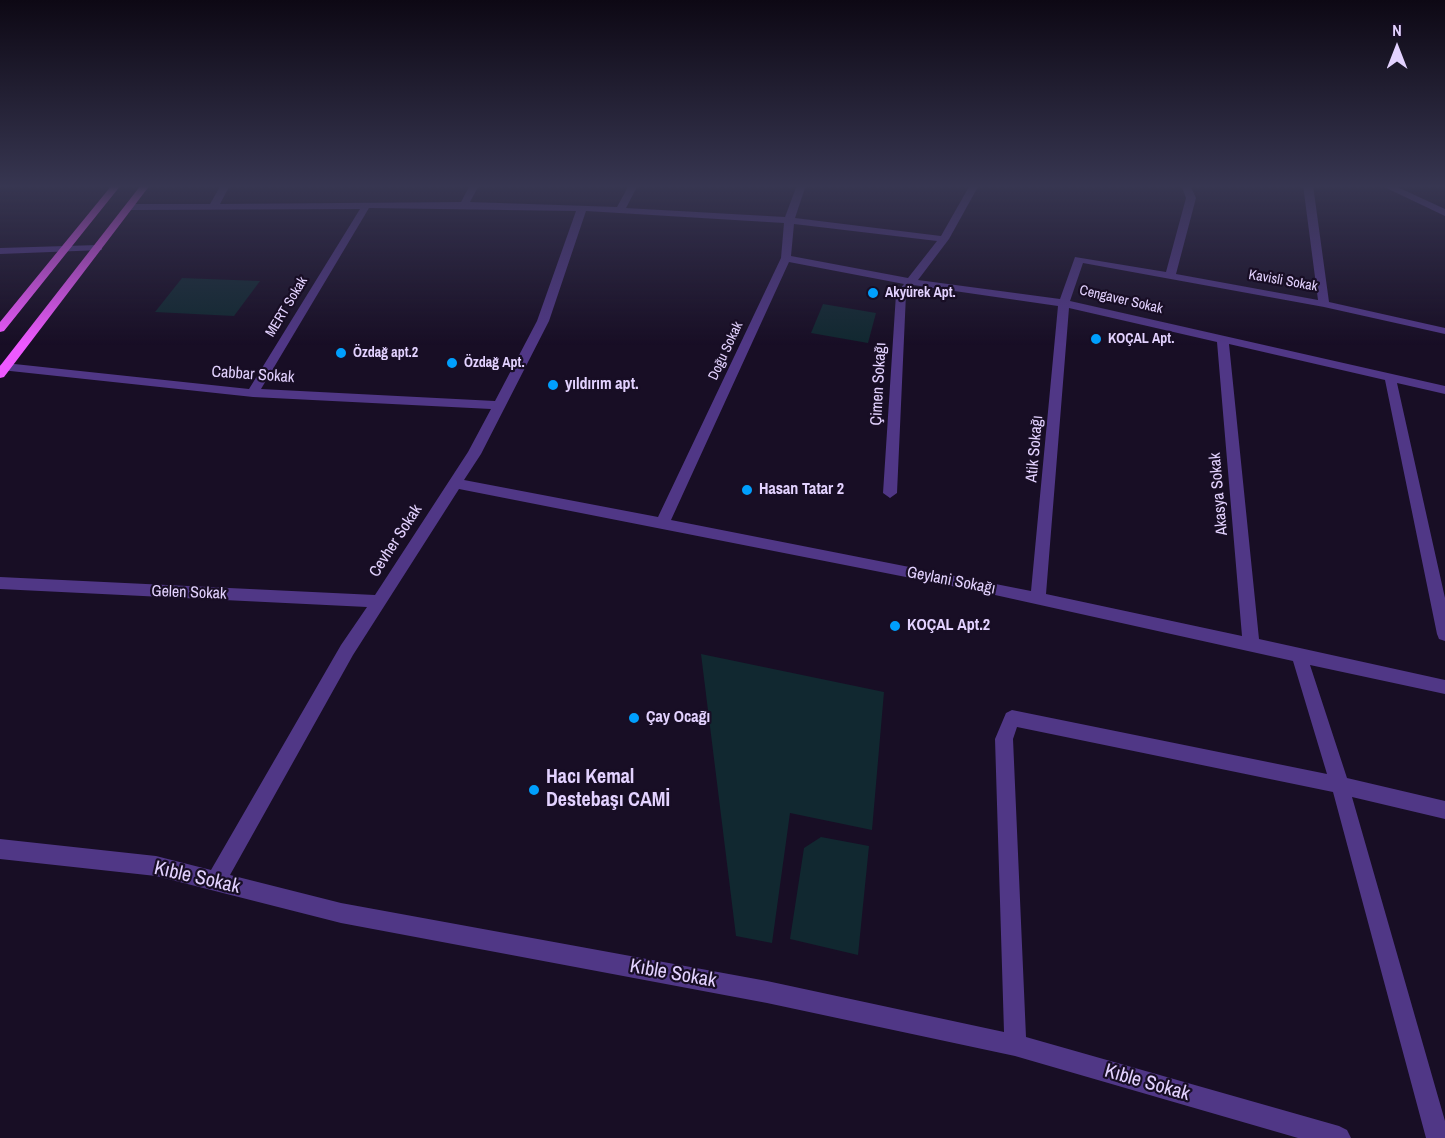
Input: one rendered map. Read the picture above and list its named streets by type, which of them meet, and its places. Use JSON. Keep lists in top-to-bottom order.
{
  "streets": {
    "street": [
      "Kavisli Sokak",
      "Cengaver Sokak",
      "MERT Sokak",
      "Doğu Sokak",
      "Cabbar Sokak",
      "Çimen Sokağı",
      "Atik Sokağı",
      "Akasya Sokak",
      "Cevher Sokak",
      "Geylani Sokağı",
      "Gelen Sokak",
      "Kıble Sokak"
    ]
  },
  "crossings": [
    ["Kavisli Sokak", "Atik Sokağı"],
    ["Cengaver Sokak", "Doğu Sokak"],
    ["Cengaver Sokak", "Çimen Sokağı"],
    ["Cengaver Sokak", "Atik Sokağı"],
    ["Cengaver Sokak", "Akasya Sokak"],
    ["MERT Sokak", "Cabbar Sokak"],
    ["Doğu Sokak", "Geylani Sokağı"],
    ["Cabbar Sokak", "Cevher Sokak"],
    ["Atik Sokağı", "Geylani Sokağı"],
    ["Akasya Sokak", "Geylani Sokağı"],
    ["Cevher Sokak", "Geylani Sokağı"],
    ["Cevher Sokak", "Gelen Sokak"],
    ["Cevher Sokak", "Kıble Sokak"]
  ],
  "places": [
    "Akyürek Apt.",
    "KOÇAL Apt.",
    "Özdağ apt.2",
    "Özdağ Apt.",
    "yıldırım apt.",
    "Hasan Tatar 2",
    "KOÇAL Apt.2",
    "Çay Ocağı",
    "Hacı Kemal Destebaşı CAMİ"
  ],
  "north": "top"
}
